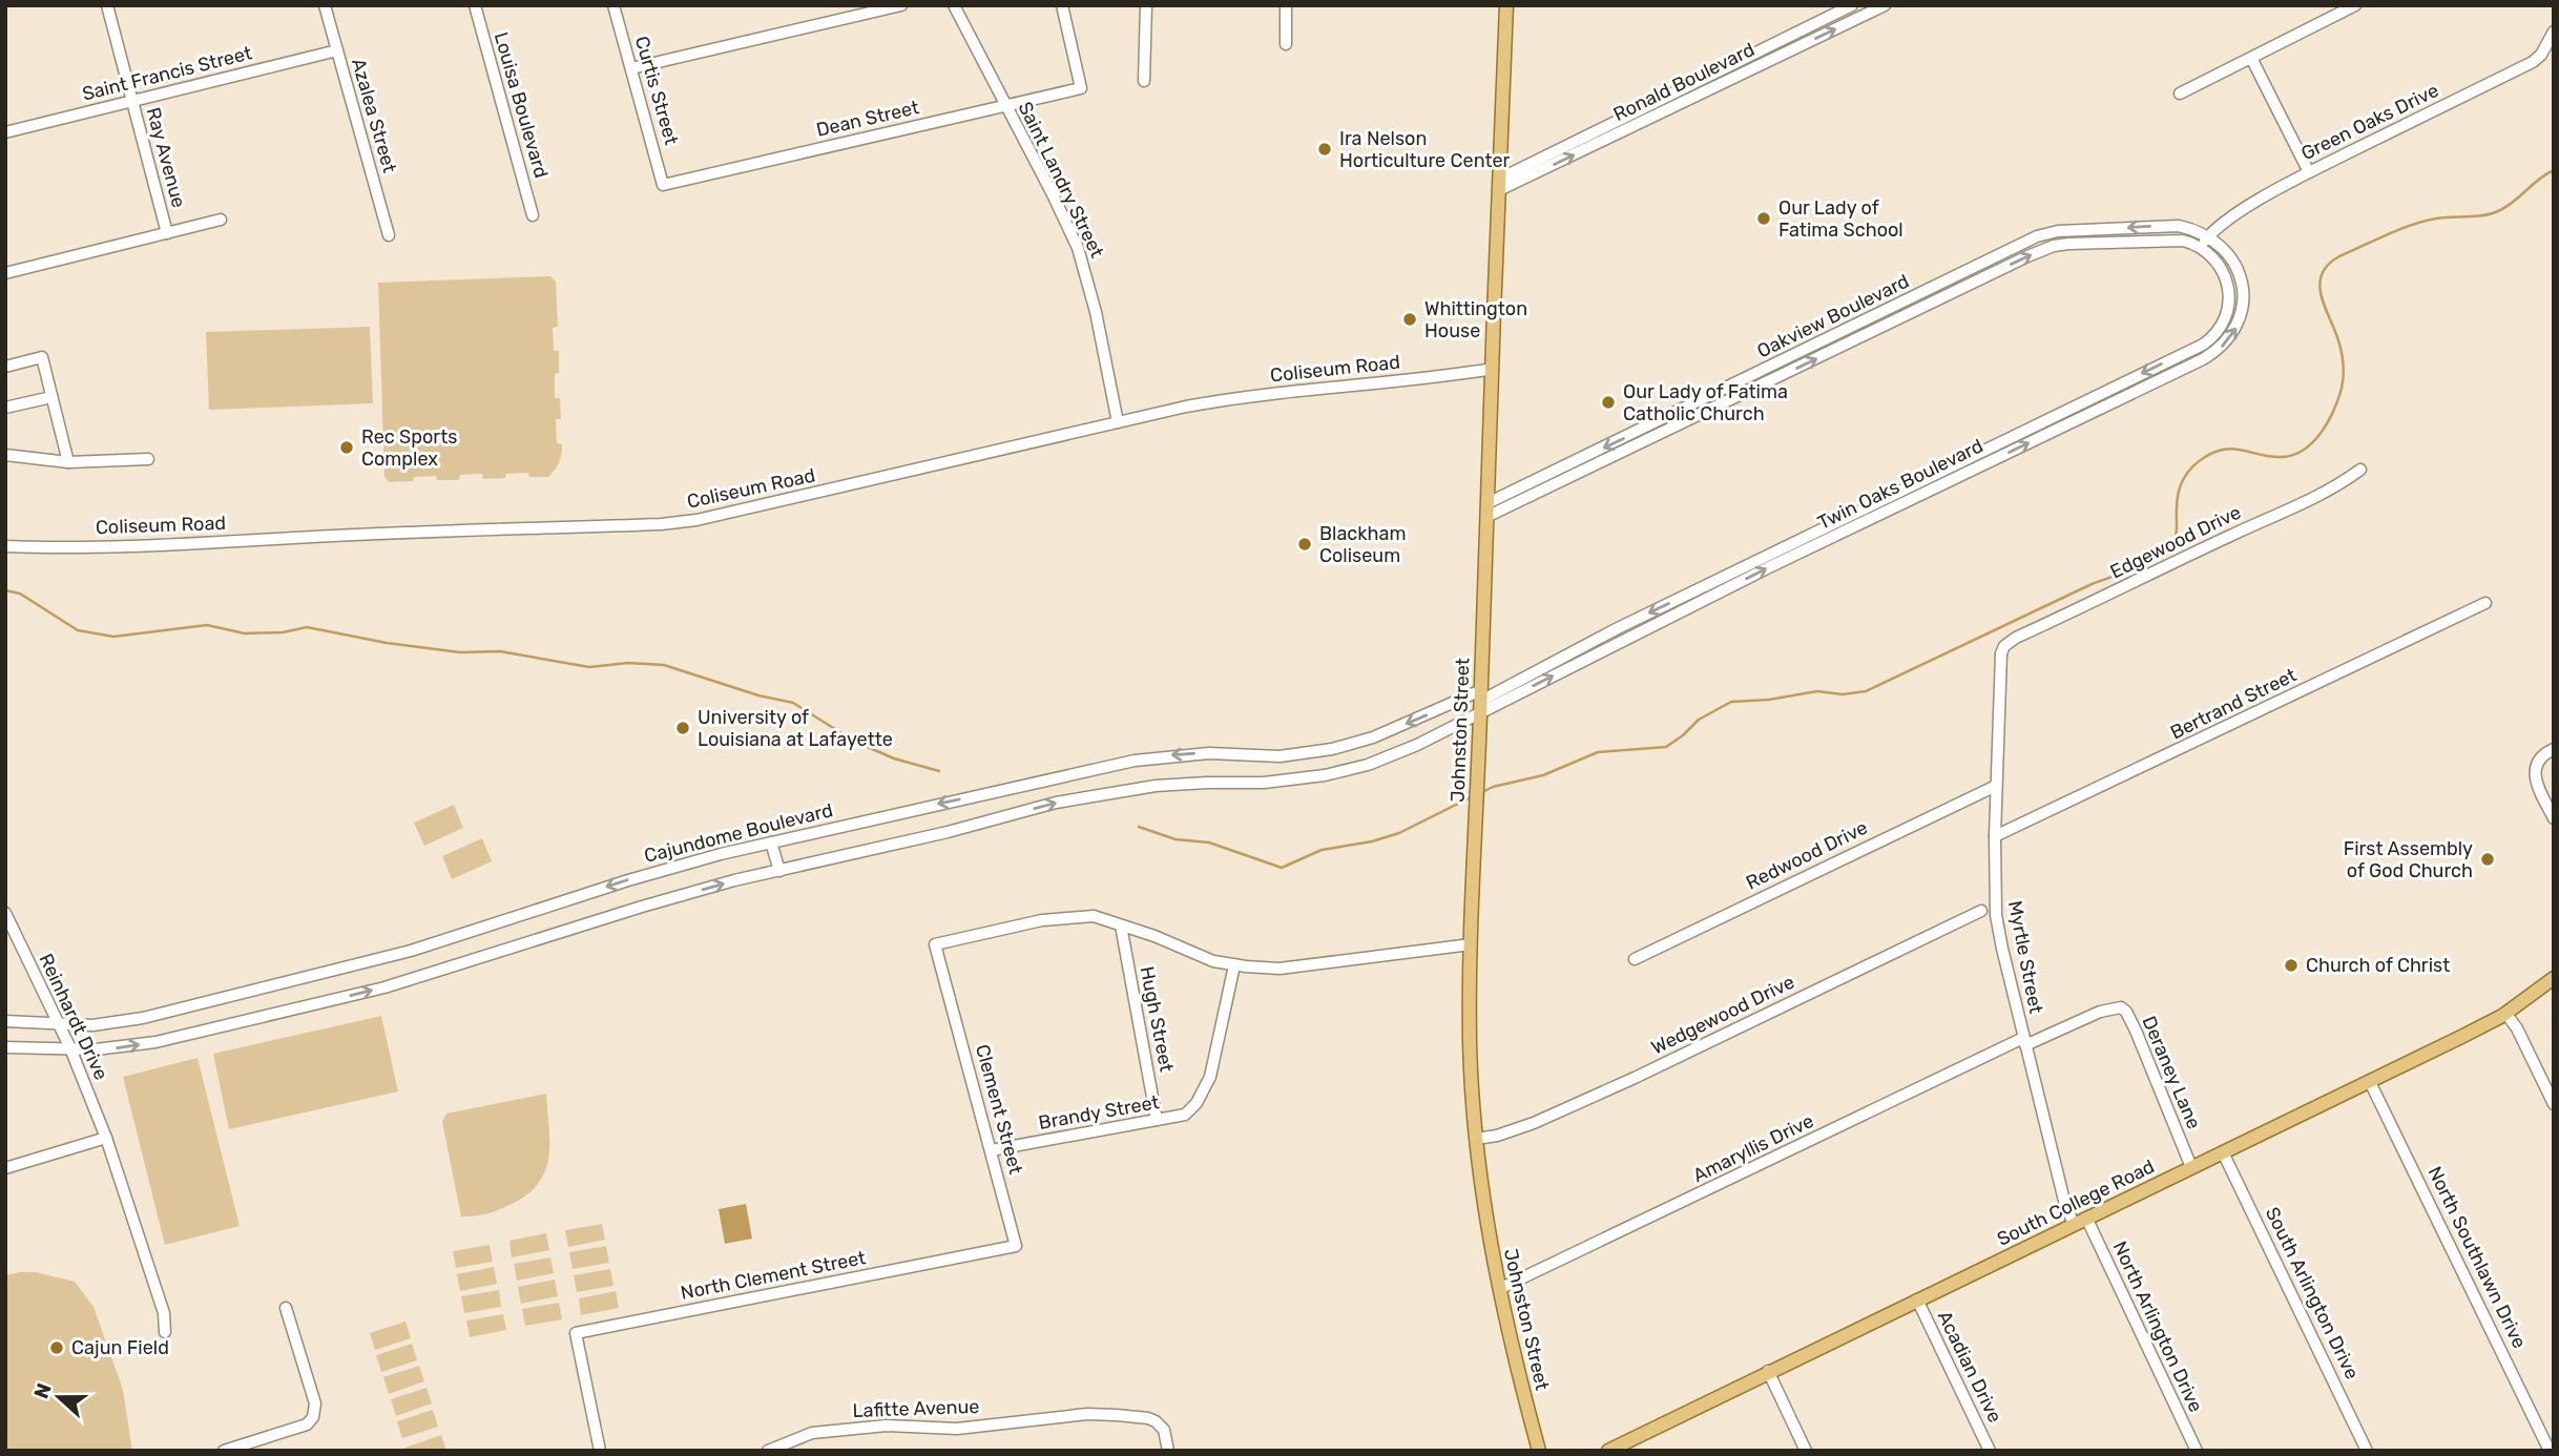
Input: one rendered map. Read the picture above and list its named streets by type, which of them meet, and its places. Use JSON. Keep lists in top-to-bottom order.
{
  "streets": {
    "main road": ["Johnston Street", "South College Road"],
    "street": [
      "Saint Francis Street",
      "Ronald Boulevard",
      "Curtis Street",
      "Louisa Boulevard",
      "Azalea Street",
      "Dean Street",
      "Green Oaks Drive",
      "Ray Avenue",
      "Saint Landry Street",
      "Oakview Boulevard",
      "Coliseum Road",
      "Twin Oaks Boulevard",
      "Edgewood Drive",
      "Bertrand Street",
      "Cajundome Boulevard",
      "Redwood Drive",
      "Myrtle Street",
      "Wedgewood Drive",
      "Reinhardt Drive",
      "Hugh Street",
      "Deraney Lane",
      "Clement Street",
      "Brandy Street",
      "Amaryllis Drive",
      "North Southlawn Drive",
      "North Clement Street",
      "South Arlington Drive",
      "North Arlington Drive",
      "Acadian Drive",
      "Lafitte Avenue"
    ]
  },
  "crossings": [
    ["Saint Francis Street", "Azalea Street"],
    ["Saint Francis Street", "Ray Avenue"],
    ["Ronald Boulevard", "Johnston Street"],
    ["Curtis Street", "Dean Street"],
    ["Dean Street", "Saint Landry Street"],
    ["Green Oaks Drive", "Oakview Boulevard"],
    ["Green Oaks Drive", "Twin Oaks Boulevard"],
    ["Saint Landry Street", "Coliseum Road"],
    ["Oakview Boulevard", "Twin Oaks Boulevard"],
    ["Oakview Boulevard", "Johnston Street"],
    ["Coliseum Road", "Johnston Street"],
    ["Twin Oaks Boulevard", "Johnston Street"],
    ["Twin Oaks Boulevard", "Cajundome Boulevard"],
    ["Edgewood Drive", "Myrtle Street"],
    ["Bertrand Street", "Myrtle Street"],
    ["Johnston Street", "Cajundome Boulevard"],
    ["Johnston Street", "Wedgewood Drive"],
    ["Johnston Street", "Amaryllis Drive"],
    ["Cajundome Boulevard", "Reinhardt Drive"],
    ["Redwood Drive", "Myrtle Street"],
    ["Myrtle Street", "Deraney Lane"],
    ["Myrtle Street", "Amaryllis Drive"],
    ["Myrtle Street", "South College Road"],
    ["Myrtle Street", "North Arlington Drive"],
    ["Hugh Street", "Clement Street"],
    ["Hugh Street", "Brandy Street"],
    ["Deraney Lane", "Amaryllis Drive"],
    ["Deraney Lane", "South College Road"],
    ["Clement Street", "Brandy Street"],
    ["Clement Street", "North Clement Street"],
    ["South College Road", "North Southlawn Drive"],
    ["South College Road", "South Arlington Drive"],
    ["South College Road", "North Arlington Drive"],
    ["South College Road", "Acadian Drive"]
  ],
  "places": [
    "Ira Nelson Horticulture Center",
    "Our Lady of Fatima School",
    "Whittington House",
    "Our Lady of Fatima Catholic Church",
    "Rec Sports Complex",
    "Blackham Coliseum",
    "University of Louisiana at Lafayette",
    "First Assembly of God Church",
    "Church of Christ",
    "Cajun Field"
  ],
  "north": "left"
}
